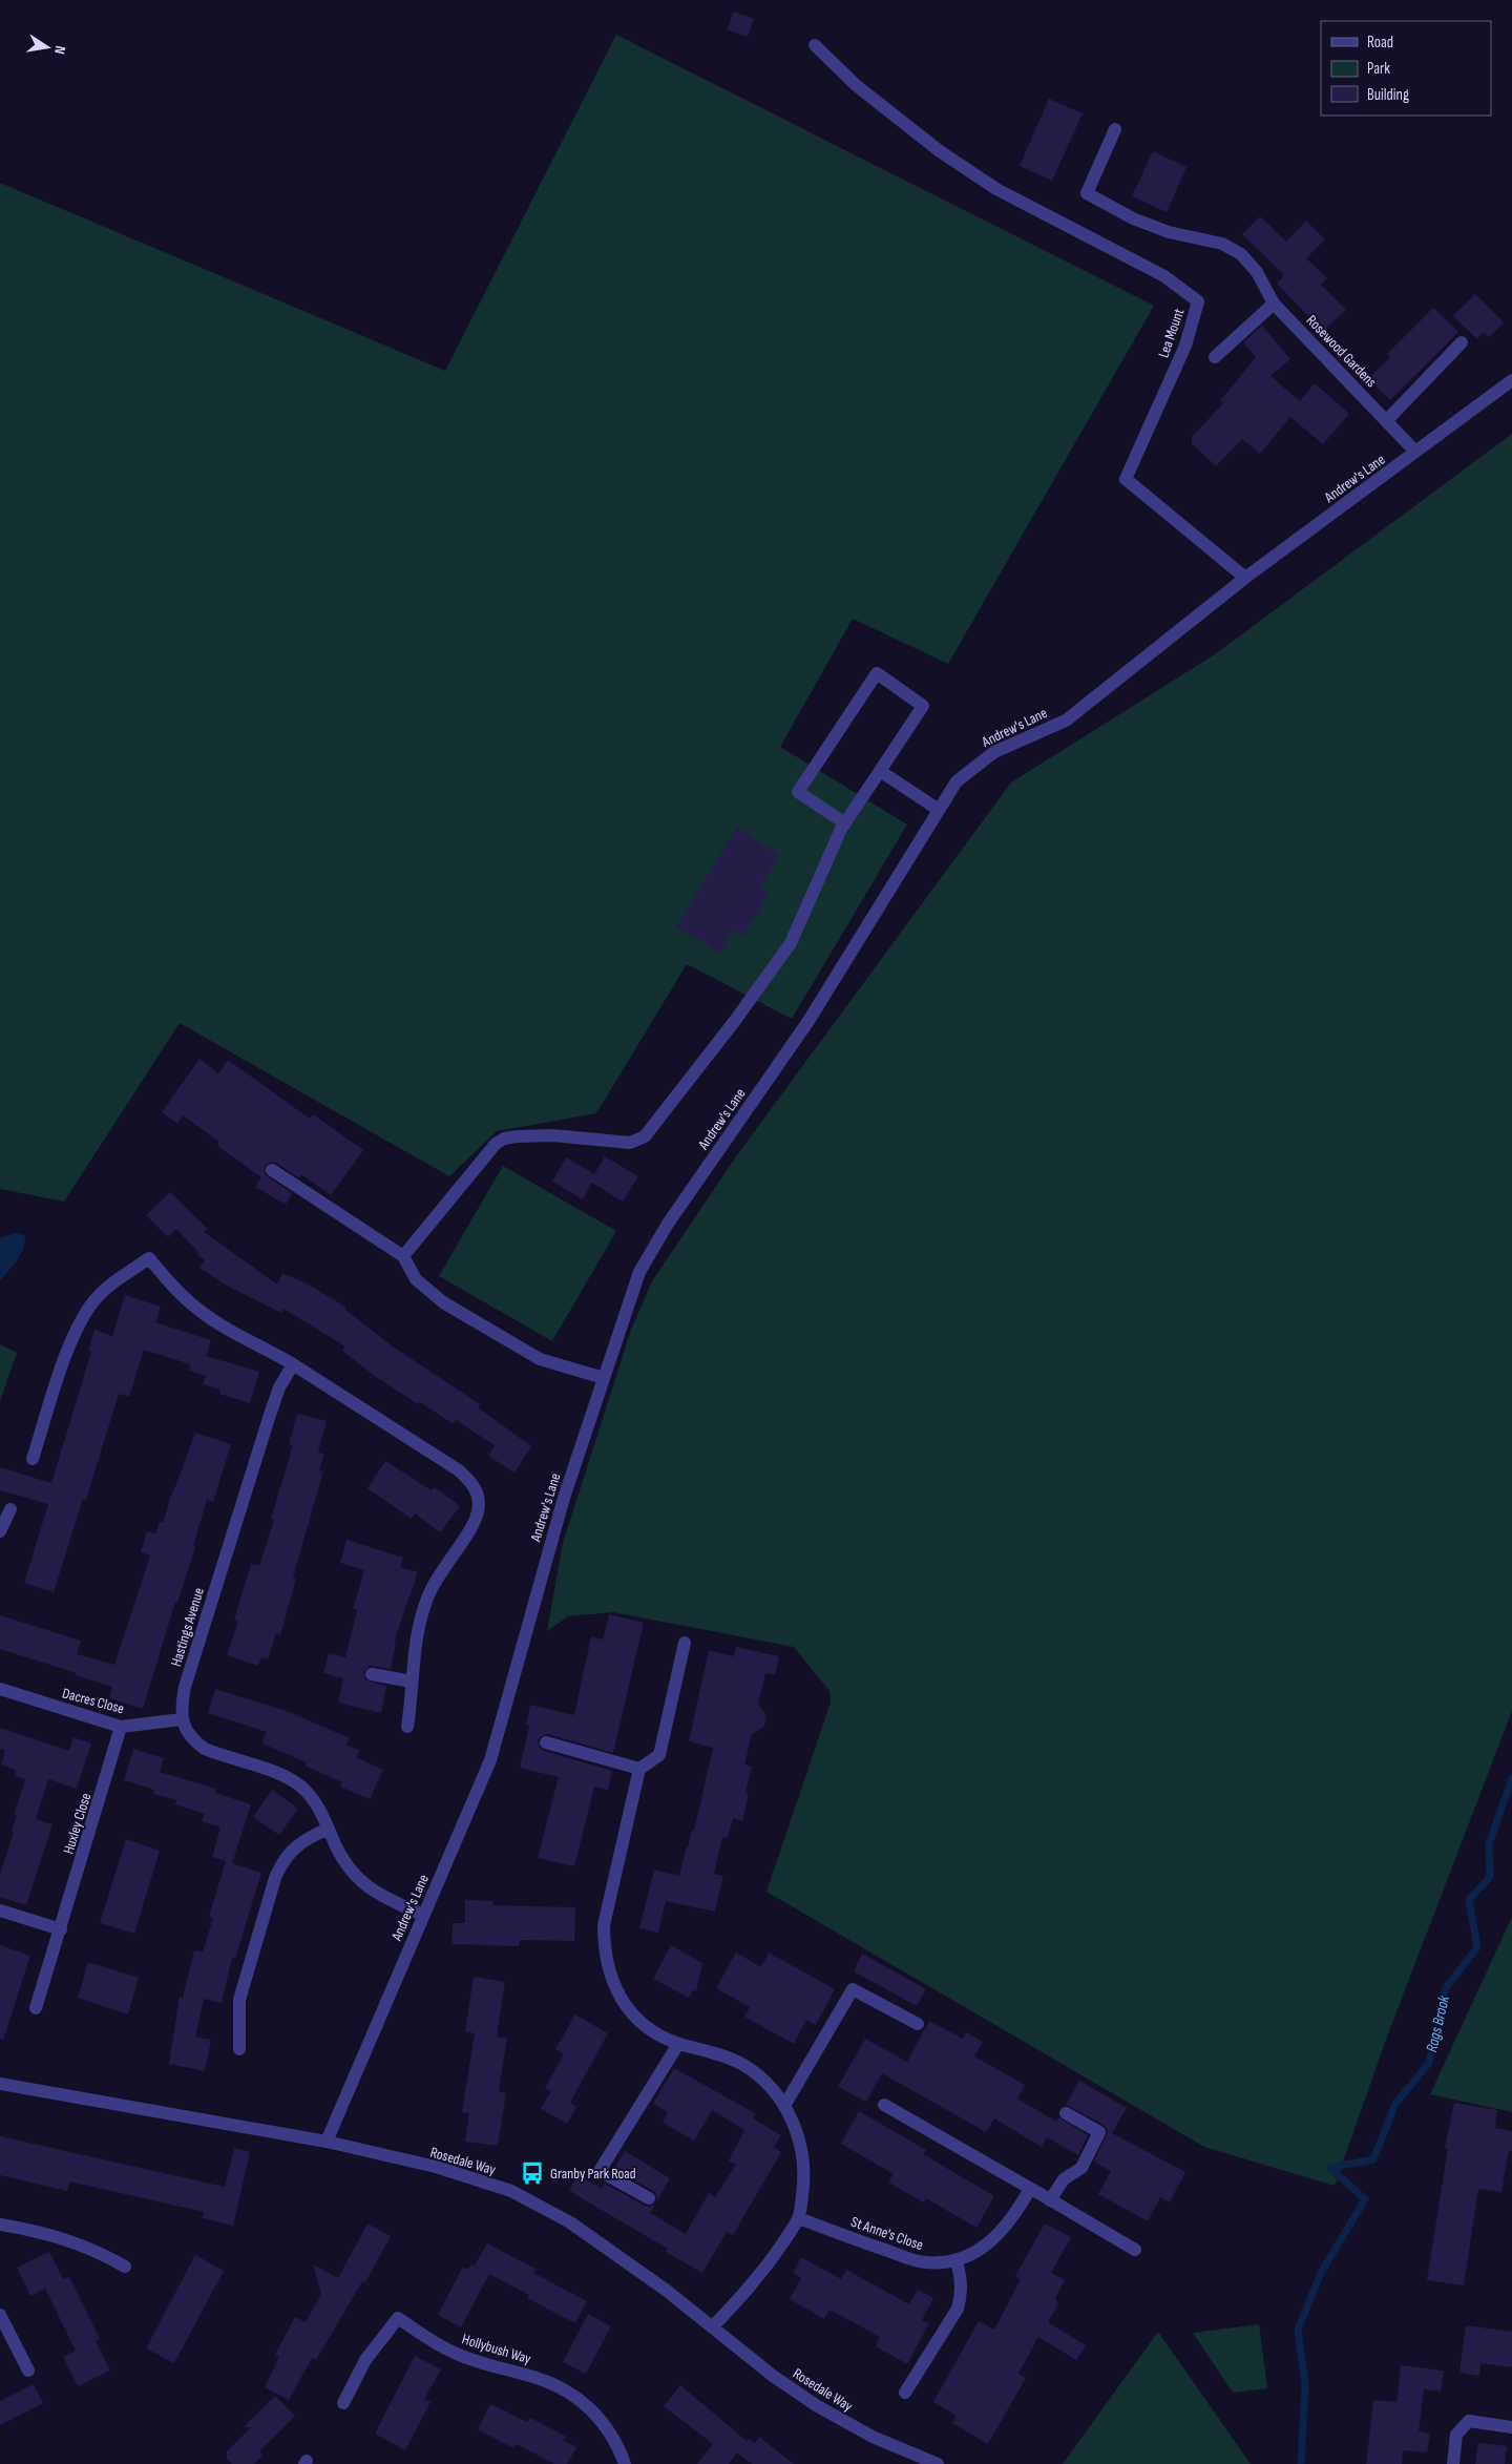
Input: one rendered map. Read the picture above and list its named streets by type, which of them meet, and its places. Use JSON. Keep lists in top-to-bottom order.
{
  "streets": {
    "street": [
      "Lea Mount",
      "Rosewood Gardens",
      "Andrew's Lane",
      "Hastings Avenue",
      "Dacres Close",
      "Huxley Close",
      "Rosedale Way",
      "St Anne's Close",
      "Hollybush Way"
    ]
  },
  "crossings": [
    ["Lea Mount", "Andrew's Lane"],
    ["Rosewood Gardens", "Andrew's Lane"],
    ["Andrew's Lane", "Rosedale Way"],
    ["Hastings Avenue", "Dacres Close"],
    ["Dacres Close", "Huxley Close"]
  ],
  "water": ["Rags Brook"],
  "places": {
    "bus stop": ["Granby Park Road"]
  },
  "legend": ["Road", "Park", "Building"],
  "north": "right"
}
